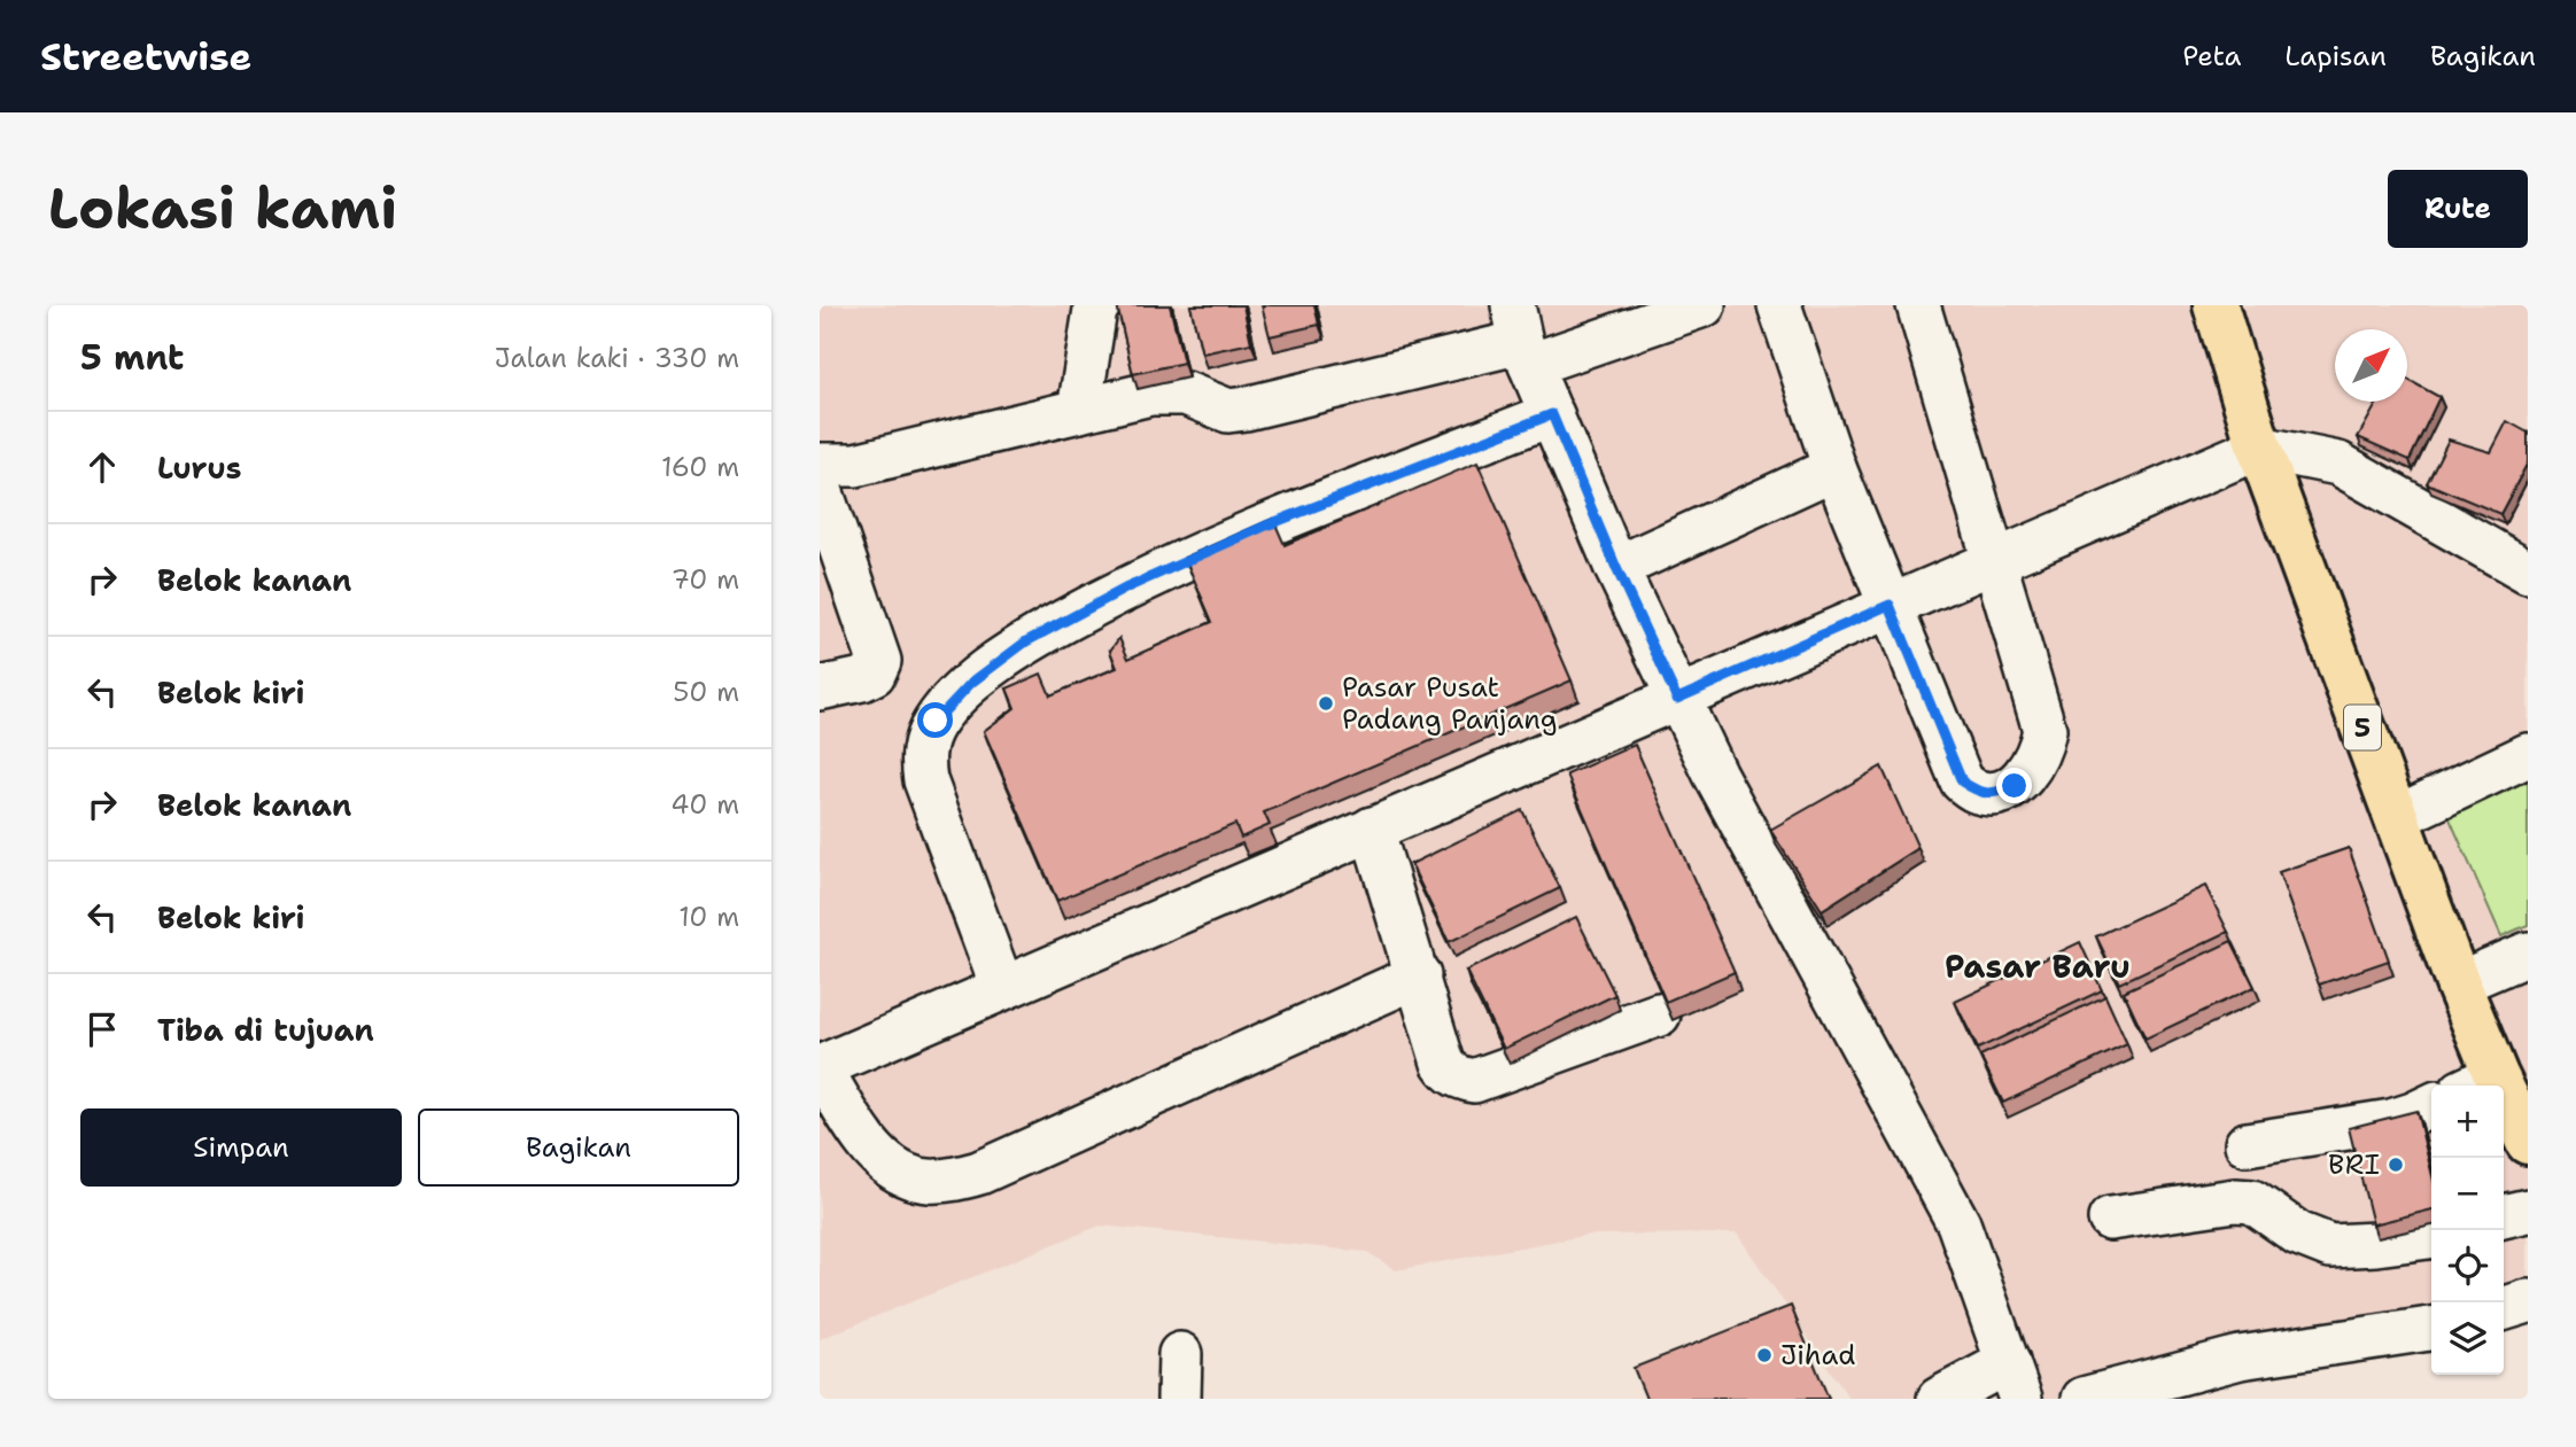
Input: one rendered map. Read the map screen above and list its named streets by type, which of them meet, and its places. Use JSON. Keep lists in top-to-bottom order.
{
  "streets": {
    "highway": ["5"]
  },
  "districts": ["Pasar Baru"],
  "places": ["Pasar Pusat Padang Panjang", "BRI", "Jihad"],
  "north": "top right",
  "page": {
    "header": "Streetwise",
    "nav": ["Peta", "Lapisan", "Bagikan"],
    "buttons": [
      "Rute",
      ["Simpan", "Bagikan"]
    ],
    "title": "Lokasi kami",
    "heading": ["5 mnt", "Jalan kaki · 330 m"],
    "list": [
      ["Lurus", "160 m"],
      ["Belok kanan", "70 m"],
      ["Belok kiri", "50 m"],
      ["Belok kanan", "40 m"],
      ["Belok kiri", "10 m"],
      "Tiba di tujuan"
    ],
    "map_buttons": ["+", "−"]
  }
}
